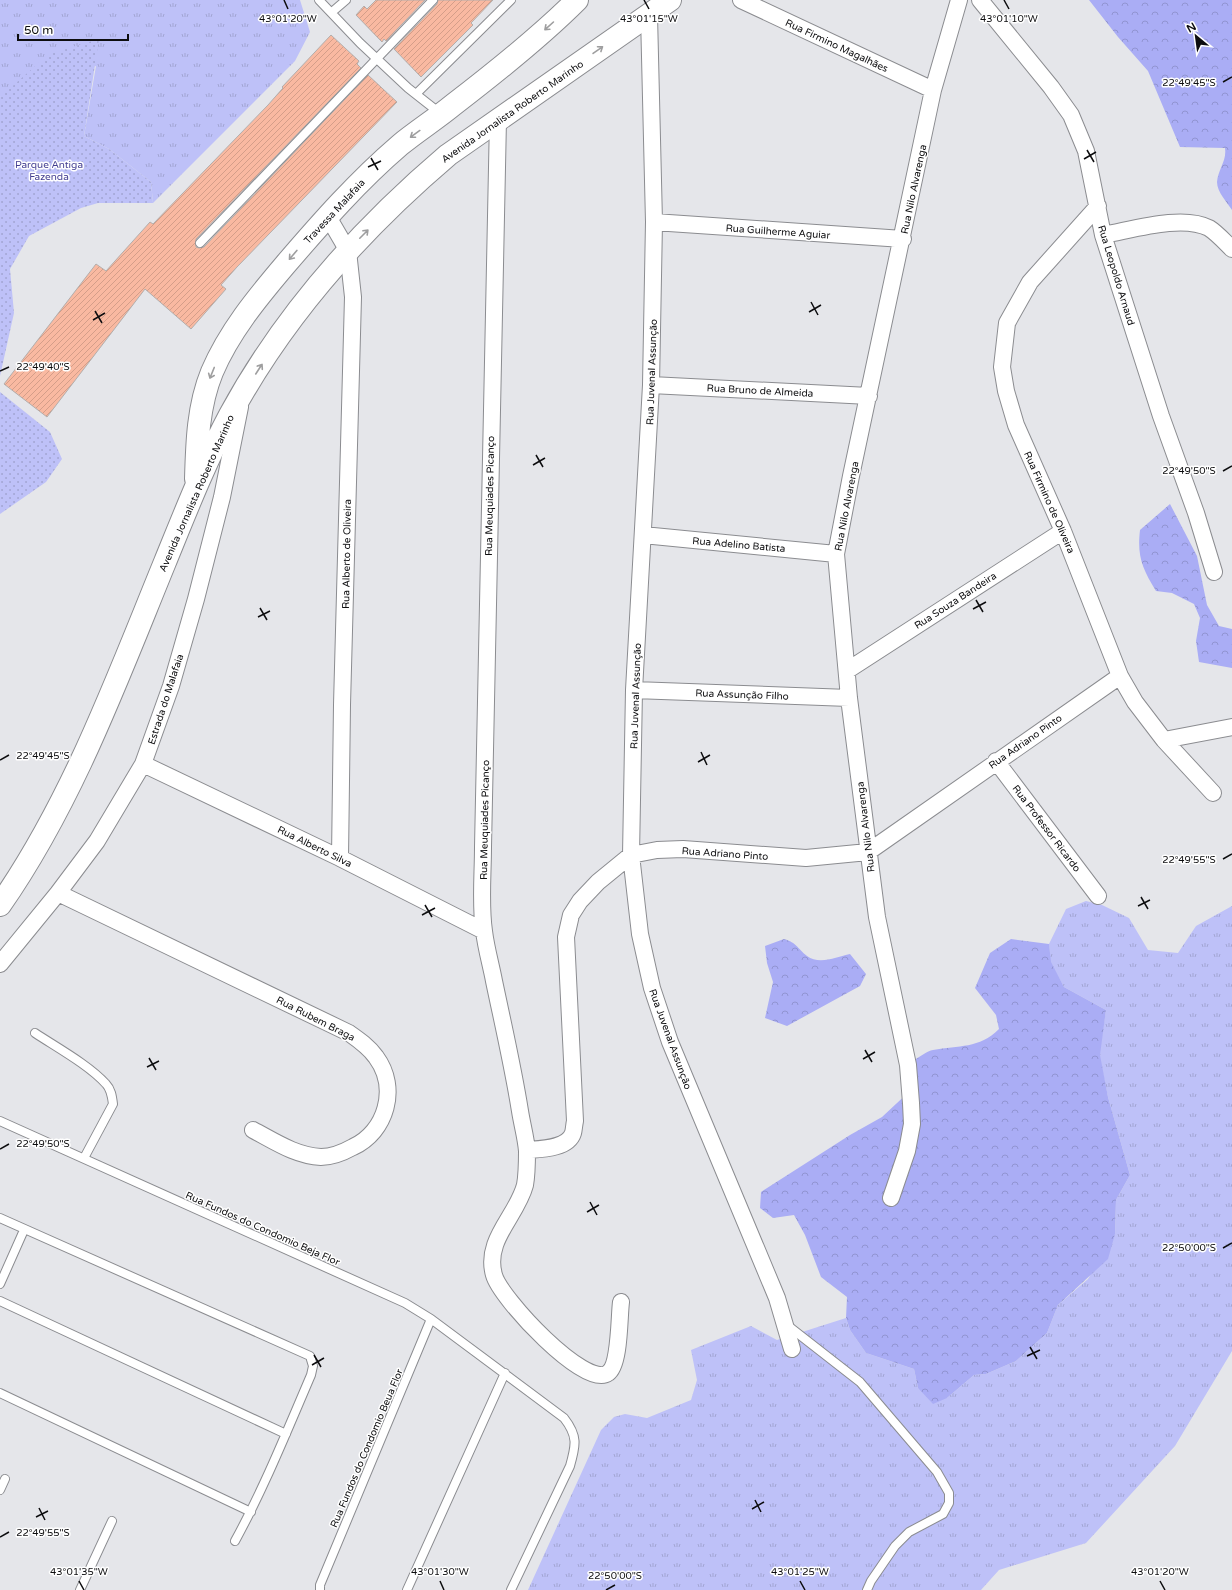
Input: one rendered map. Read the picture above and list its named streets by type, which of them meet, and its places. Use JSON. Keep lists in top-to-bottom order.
{
  "streets": {
    "main road": ["Avenida Jornalista Roberto Marinho", "Travessa Malafaia"],
    "street": [
      "Rua Firmino Magalhães",
      "Rua Nilo Alvarenga",
      "Rua Guilherme Aguiar",
      "Rua Leopoldo Arnaud",
      "Rua Juvenal Assunção",
      "Rua Bruno de Almeida",
      "Rua Meuquiades Picanço",
      "Rua Firmino de Oliveira",
      "Rua Adelino Batista",
      "Rua Alberto de Oliveira",
      "Rua Souza Bandeira",
      "Rua Assunção Filho",
      "Estrada do Malafaia",
      "Rua Adriano Pinto",
      "Rua Professor Ricardo",
      "Rua Alberto Silva",
      "Rua Rubem Braga"
    ],
    "lane": ["Rua Fundos do Condomio Beja Flor", "Rua Fundos do Condomio Beua Flor"]
  },
  "crossings": [
    ["Rua Firmino Magalhães", "Rua Nilo Alvarenga"],
    ["Avenida Jornalista Roberto Marinho", "Travessa Malafaia"],
    ["Avenida Jornalista Roberto Marinho", "Rua Juvenal Assunção"],
    ["Avenida Jornalista Roberto Marinho", "Rua Meuquiades Picanço"],
    ["Avenida Jornalista Roberto Marinho", "Rua Alberto de Oliveira"],
    ["Avenida Jornalista Roberto Marinho", "Estrada do Malafaia"],
    ["Rua Nilo Alvarenga", "Rua Guilherme Aguiar"],
    ["Rua Nilo Alvarenga", "Rua Bruno de Almeida"],
    ["Rua Nilo Alvarenga", "Rua Adelino Batista"],
    ["Rua Nilo Alvarenga", "Rua Souza Bandeira"],
    ["Rua Nilo Alvarenga", "Rua Assunção Filho"],
    ["Rua Nilo Alvarenga", "Rua Adriano Pinto"],
    ["Rua Guilherme Aguiar", "Rua Juvenal Assunção"],
    ["Rua Leopoldo Arnaud", "Rua Firmino de Oliveira"],
    ["Rua Juvenal Assunção", "Rua Bruno de Almeida"],
    ["Rua Juvenal Assunção", "Rua Adelino Batista"],
    ["Rua Juvenal Assunção", "Rua Assunção Filho"],
    ["Rua Juvenal Assunção", "Rua Adriano Pinto"],
    ["Rua Meuquiades Picanço", "Rua Adriano Pinto"],
    ["Rua Meuquiades Picanço", "Rua Alberto Silva"],
    ["Rua Firmino de Oliveira", "Rua Souza Bandeira"],
    ["Rua Firmino de Oliveira", "Rua Adriano Pinto"],
    ["Rua Alberto de Oliveira", "Rua Alberto Silva"],
    ["Estrada do Malafaia", "Rua Alberto Silva"],
    ["Estrada do Malafaia", "Rua Rubem Braga"],
    ["Rua Adriano Pinto", "Rua Professor Ricardo"],
    ["Rua Fundos do Condomio Beja Flor", "Rua Fundos do Condomio Beua Flor"]
  ],
  "one_way": ["Avenida Jornalista Roberto Marinho", "Travessa Malafaia"],
  "parks": ["Parque Antiga Fazenda"],
  "scale_bar": "50 m",
  "north": "top left",
  "coordinates": [
    "43°01'20\"W",
    "43°01'15\"W",
    "43°01'10\"W",
    "22°49'45\"S",
    "22°49'40\"S",
    "22°49'50\"S",
    "22°49'55\"S",
    "22°50'00\"S",
    "43°01'35\"W",
    "43°01'30\"W",
    "43°01'25\"W"
  ]
}
